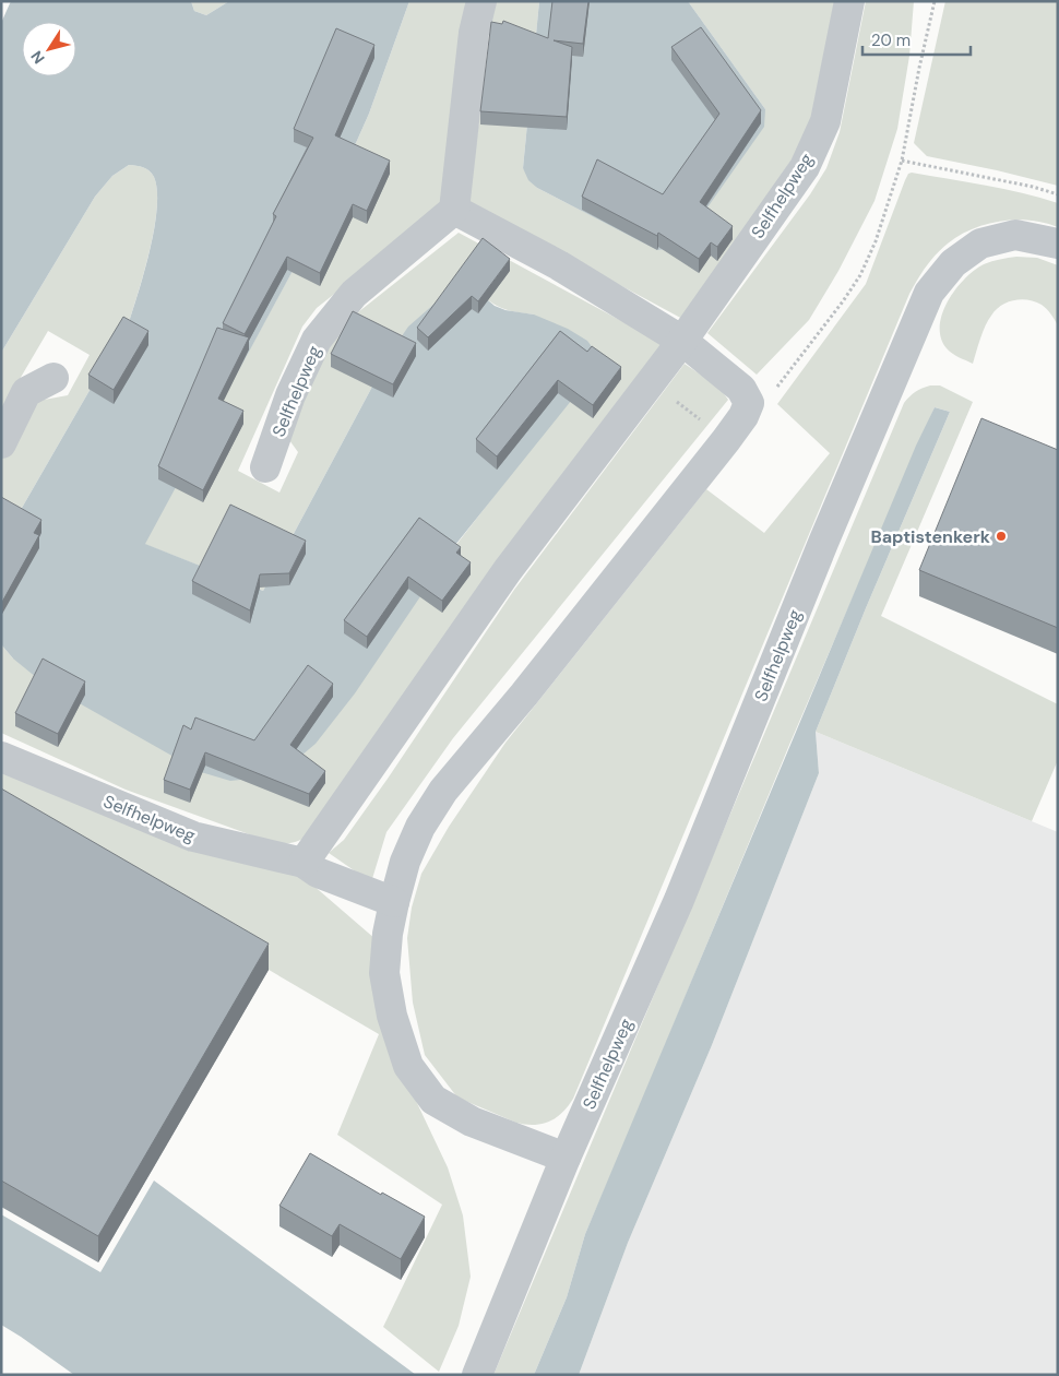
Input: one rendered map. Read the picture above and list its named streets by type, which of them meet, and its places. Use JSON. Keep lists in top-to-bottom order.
{
  "streets": {
    "street": ["Selfhelpweg"]
  },
  "places": ["Baptistenkerk"],
  "scale_bar": "20 m",
  "north": "bottom left"
}
